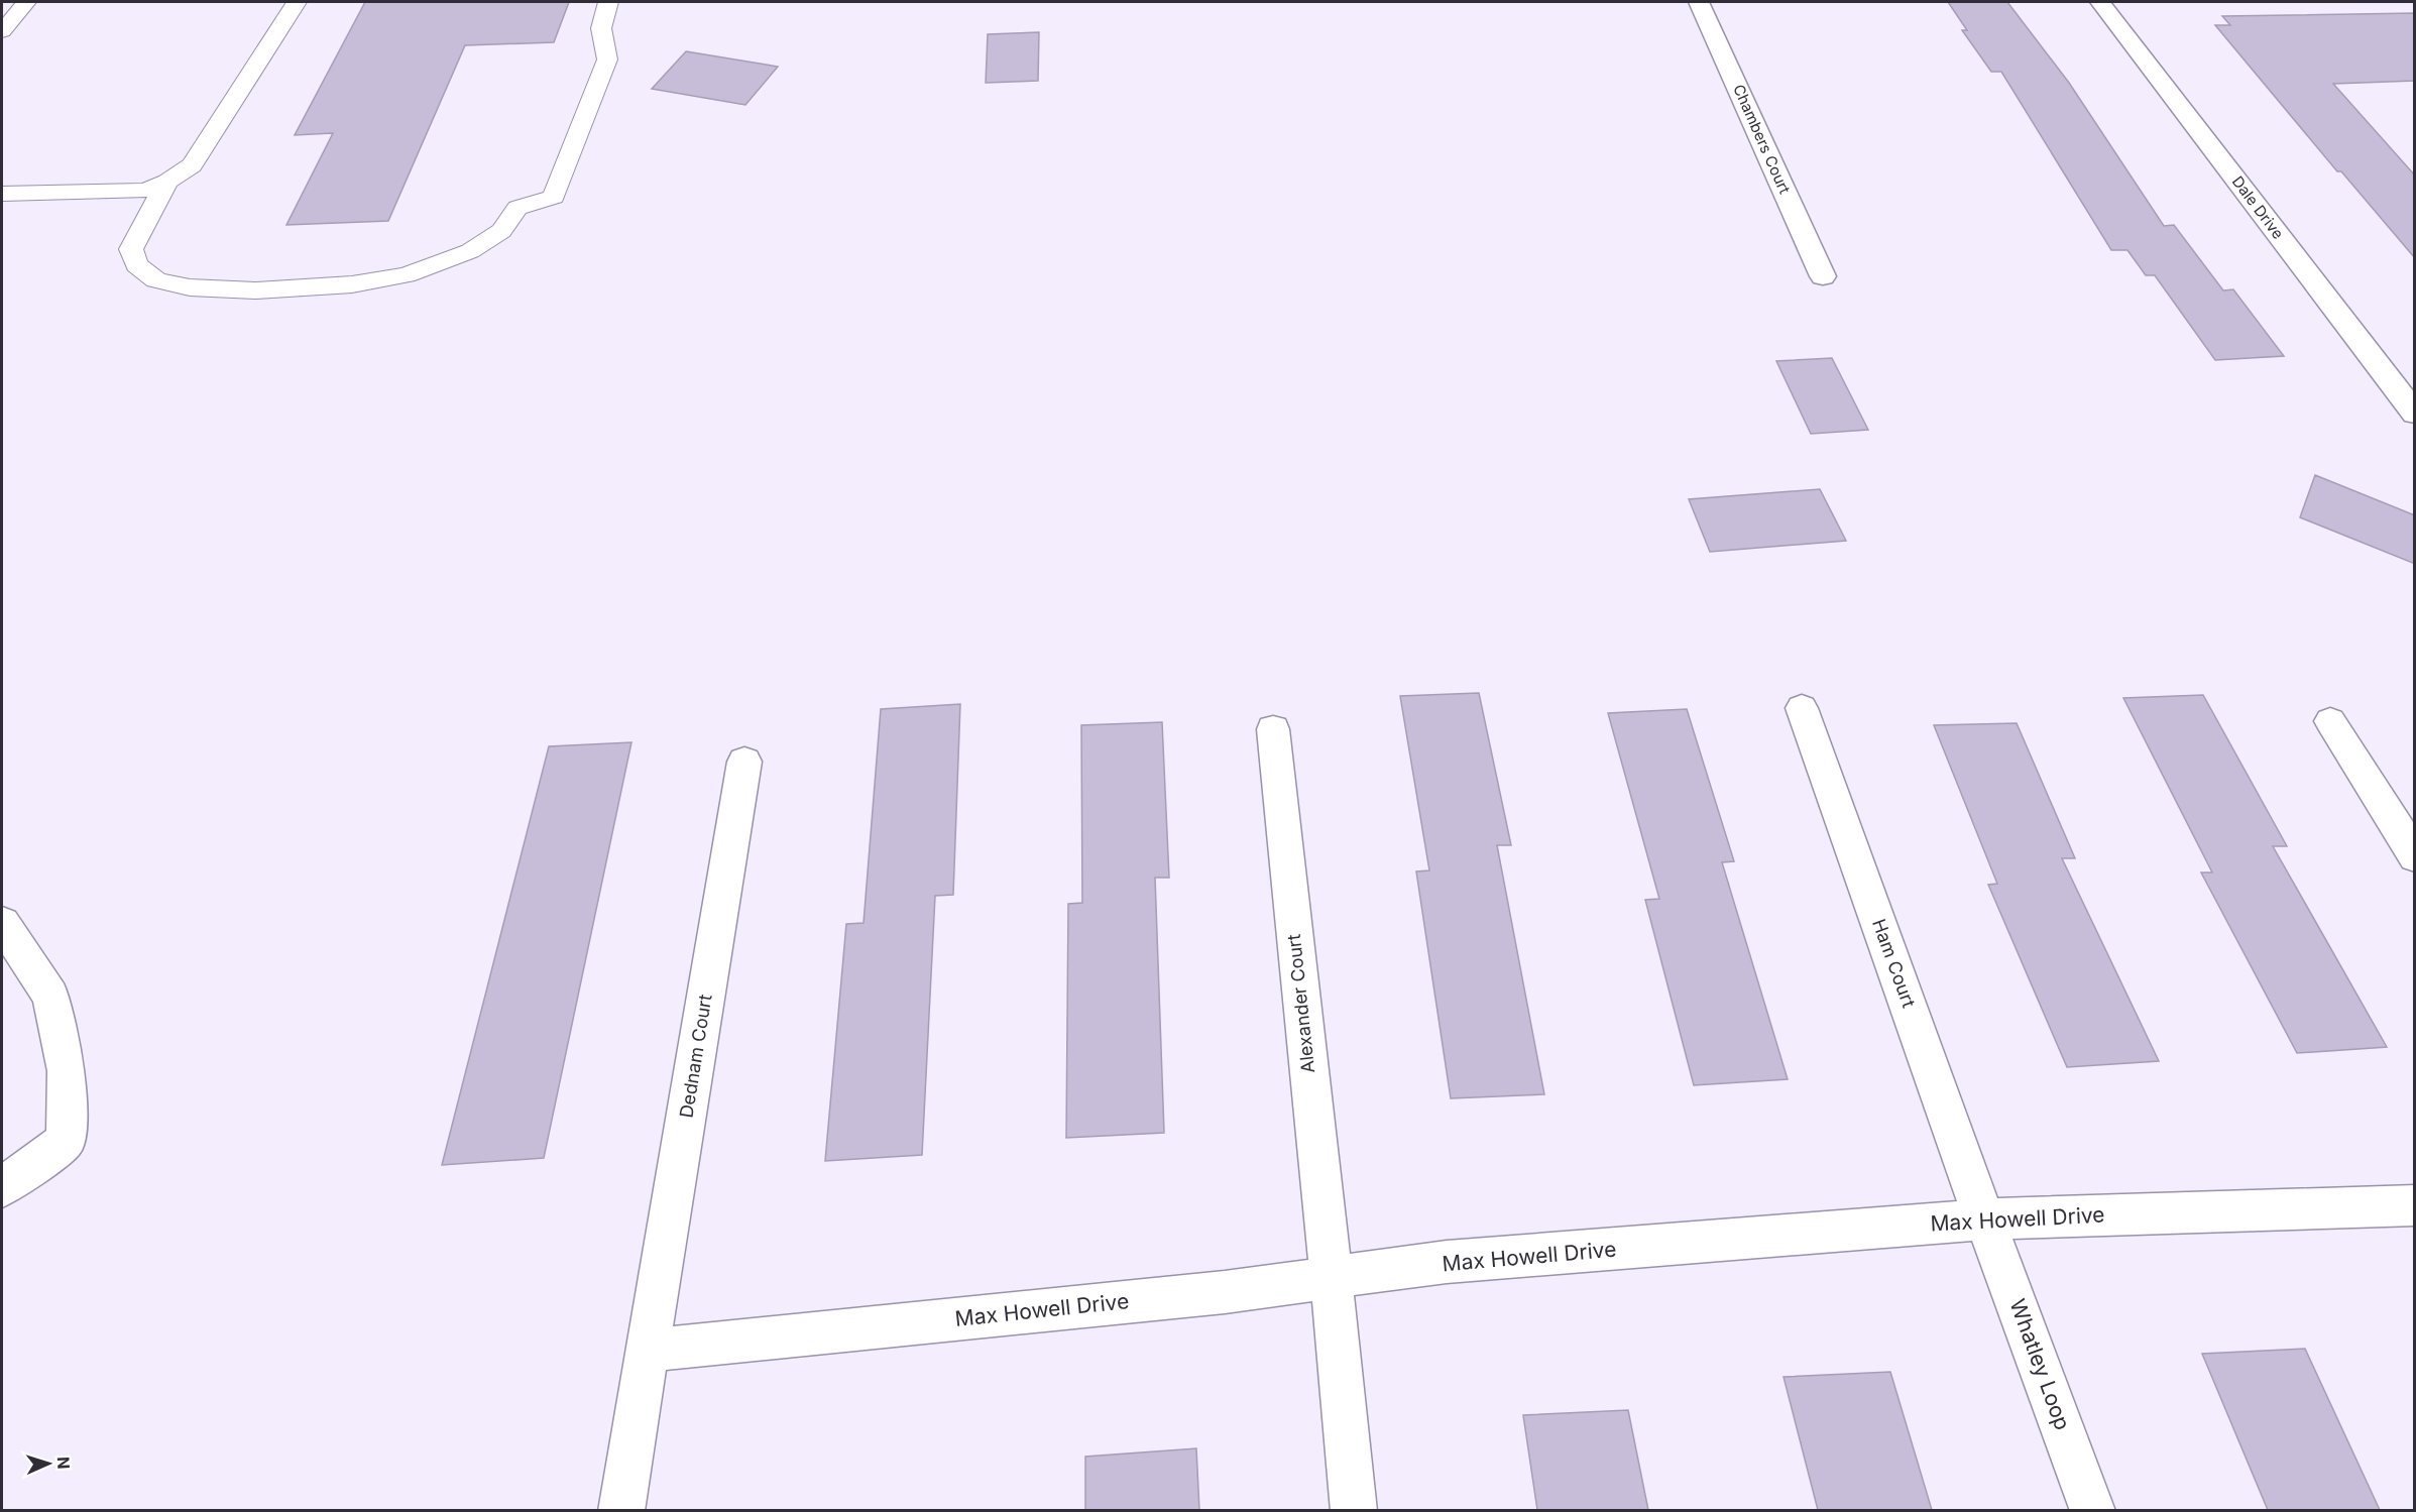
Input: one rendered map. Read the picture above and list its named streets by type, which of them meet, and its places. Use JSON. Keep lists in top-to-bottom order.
{
  "streets": {
    "street": [
      "Chambers Court",
      "Dale Drive",
      "Ham Court",
      "Alexander Court",
      "Dednam Court",
      "Max Howell Drive",
      "Whatley Loop"
    ]
  },
  "crossings": [
    ["Ham Court", "Max Howell Drive"],
    ["Ham Court", "Whatley Loop"],
    ["Alexander Court", "Max Howell Drive"],
    ["Dednam Court", "Max Howell Drive"],
    ["Max Howell Drive", "Whatley Loop"]
  ],
  "north": "right"
}
